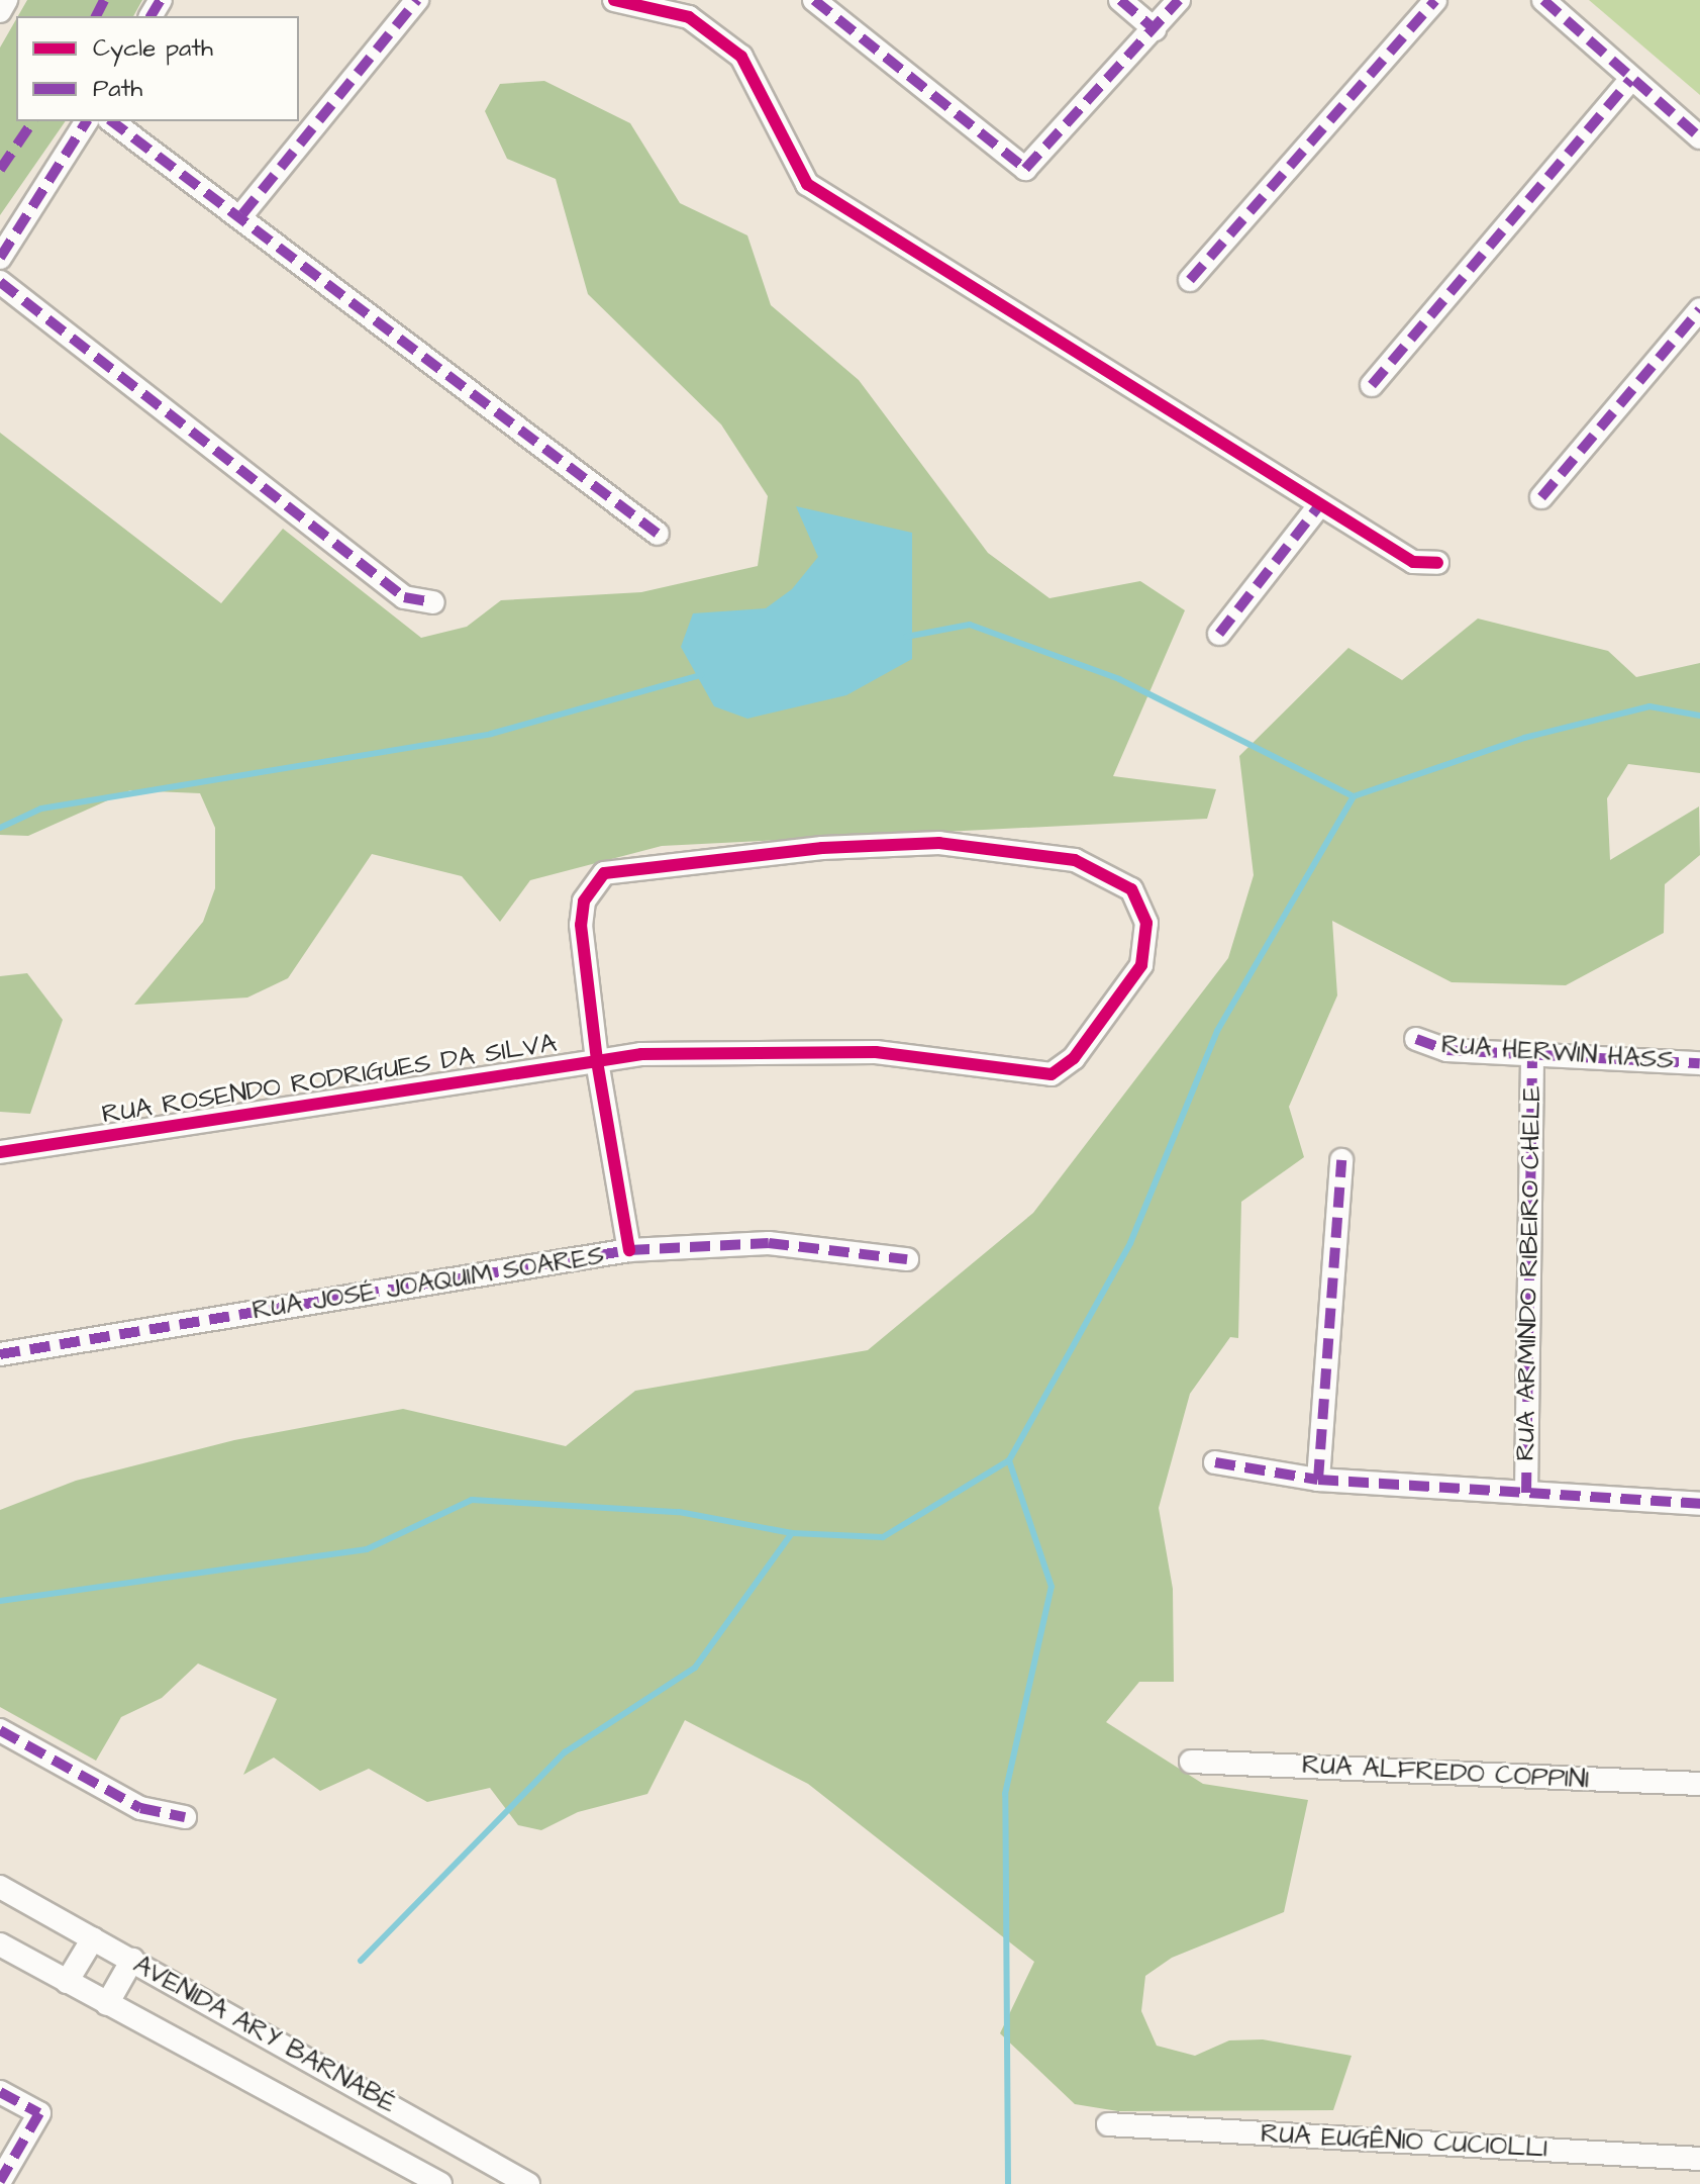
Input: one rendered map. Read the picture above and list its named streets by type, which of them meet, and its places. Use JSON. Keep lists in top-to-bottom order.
{
  "streets": {
    "street": [
      "RUA HERWIN HASS",
      "RUA ROSENDO RODRIGUES DA SILVA",
      "RUA ARMINDO RIBEIRO CHELE",
      "RUA JOSÉ JOAQUIM SOARES",
      "RUA ALFREDO COPPINI",
      "AVENIDA ARY BARNABÉ",
      "RUA EUGÊNIO CUCIOLLI"
    ]
  },
  "crossings": [
    ["RUA HERWIN HASS", "RUA ARMINDO RIBEIRO CHELE"]
  ],
  "legend": ["Cycle path", "Path"]
}
